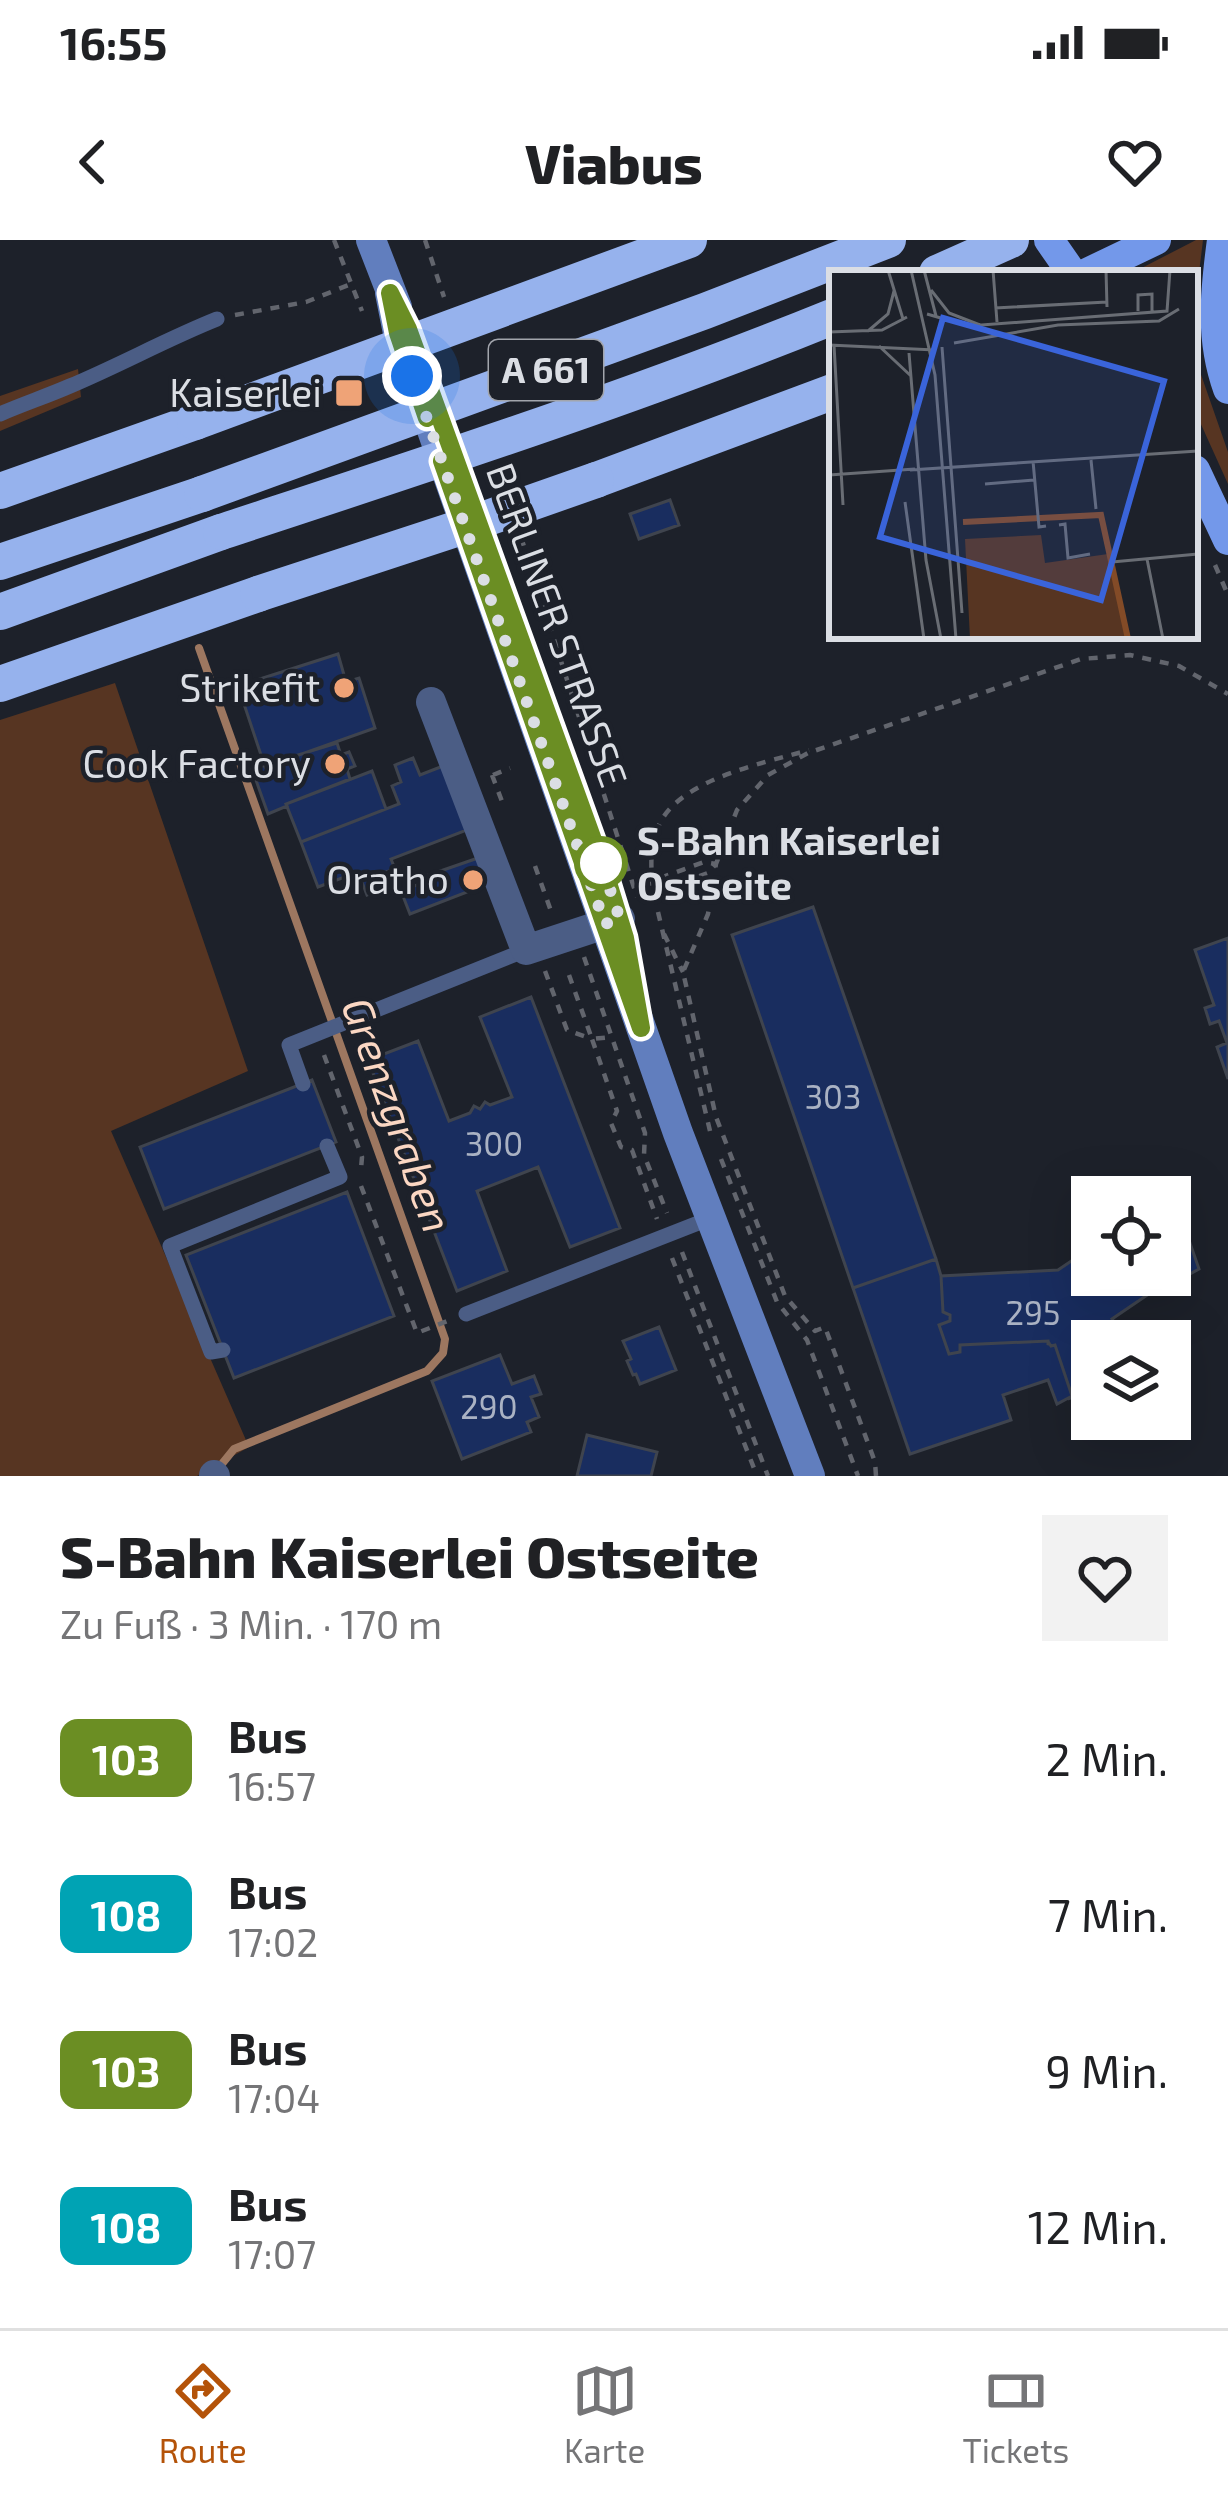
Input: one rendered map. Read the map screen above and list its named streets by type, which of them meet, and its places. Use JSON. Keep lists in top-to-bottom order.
{
  "streets": {
    "highway": ["A 661"],
    "main road": ["BERLINER STRASSE"]
  },
  "water": ["Grenzgraben"],
  "places": {
    "transit": ["Kaiserlei"],
    "other": [
      "Strikefit",
      "Cook Factory",
      "S-Bahn Kaiserlei Ostseite",
      "Oratho"
    ]
  },
  "lines": ["bus line 103"],
  "house_numbers": [
    "303",
    "300",
    "295",
    "290"
  ],
  "page": {
    "status": "16:55",
    "header": "Viabus",
    "heading": ["S-Bahn Kaiserlei Ostseite", "Zu Fuß · 3 Min. · 170 m"],
    "list": [
      {
        "mark": "103",
        "name": "Bus",
        "note": "16:57",
        "value": "2 Min."
      },
      {
        "mark": "108",
        "name": "Bus",
        "note": "17:02",
        "value": "7 Min."
      },
      {
        "mark": "103",
        "name": "Bus",
        "note": "17:04",
        "value": "9 Min."
      },
      {
        "mark": "108",
        "name": "Bus",
        "note": "17:07",
        "value": "12 Min."
      }
    ],
    "tabs": ["Route", "Karte", "Tickets"]
  }
}
